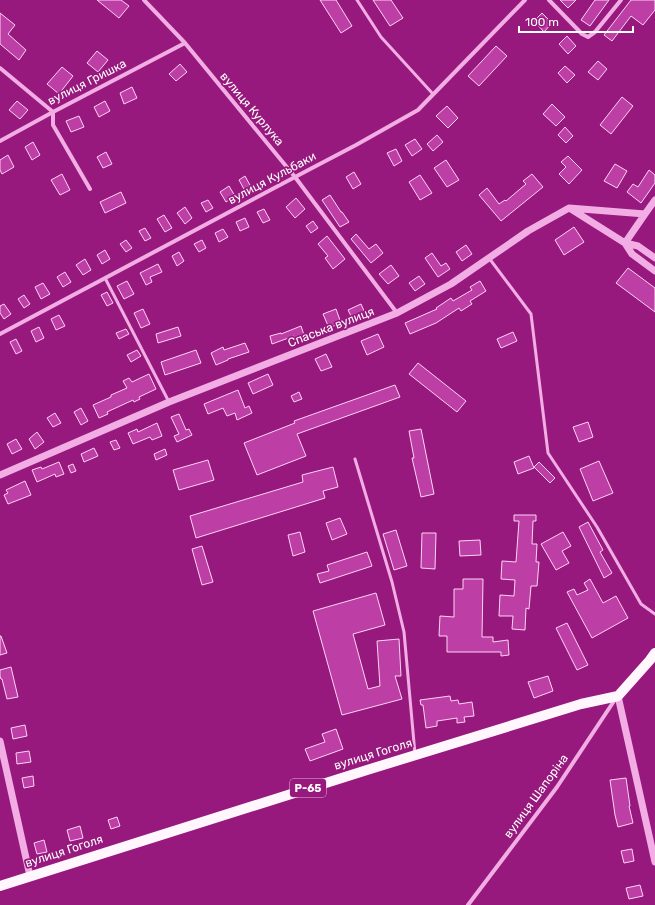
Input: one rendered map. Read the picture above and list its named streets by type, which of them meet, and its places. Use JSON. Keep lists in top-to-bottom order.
{
  "streets": {
    "main road": ["вулиця Гоголя", "Р-65"],
    "street": [
      "вулиця Гришка",
      "вулиця Курлука",
      "вулиця Кульбаки",
      "Спаська вулиця",
      "вулиця Шапоріна"
    ]
  },
  "crossings": [
    ["вулиця Гришка", "вулиця Курлука"],
    ["вулиця Курлука", "вулиця Кульбаки"],
    ["вулиця Курлука", "Спаська вулиця"],
    ["вулиця Гоголя", "вулиця Шапоріна"]
  ],
  "scale_bar": "100 m"
}
